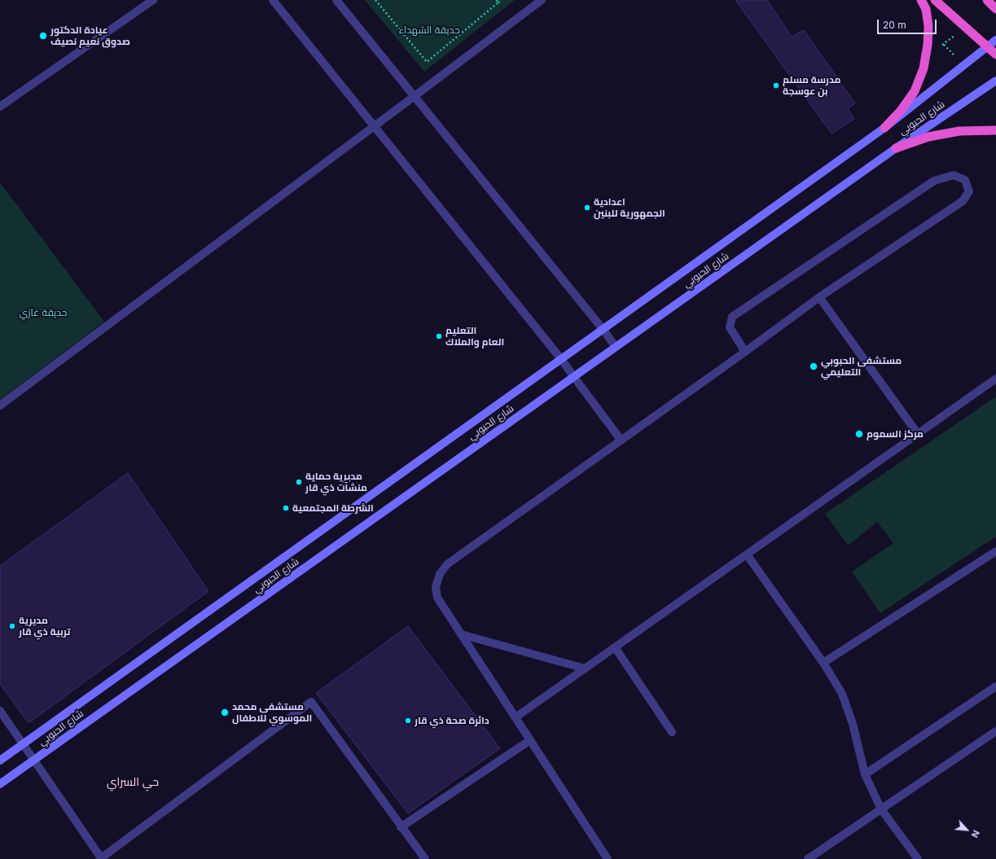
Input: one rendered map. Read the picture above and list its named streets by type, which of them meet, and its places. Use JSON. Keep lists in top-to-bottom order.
{
  "streets": {
    "main road": ["شارع الحبوبي"]
  },
  "districts": ["حي السراي"],
  "parks": ["حديقة الشهداء", "حديقة غازي"],
  "places": [
    "عيادة الدكتور صدوق نعيم نصيف",
    "مدرسة مسلم بن عوسجة",
    "اعدادية الجمهورية للبنين",
    "التعليم العام والملاك",
    "مستشفى الحبوبي التعليمي",
    "مركز السموم",
    "مديرية حماية منشآت ذي قار",
    "الشرطة المجتمعية",
    "مديرية تربية ذي قار",
    "مستشفى محمد الموسوي للاطفال",
    "دائرة صحة ذي قار"
  ],
  "scale_bar": "20 m",
  "north": "bottom right"
}
